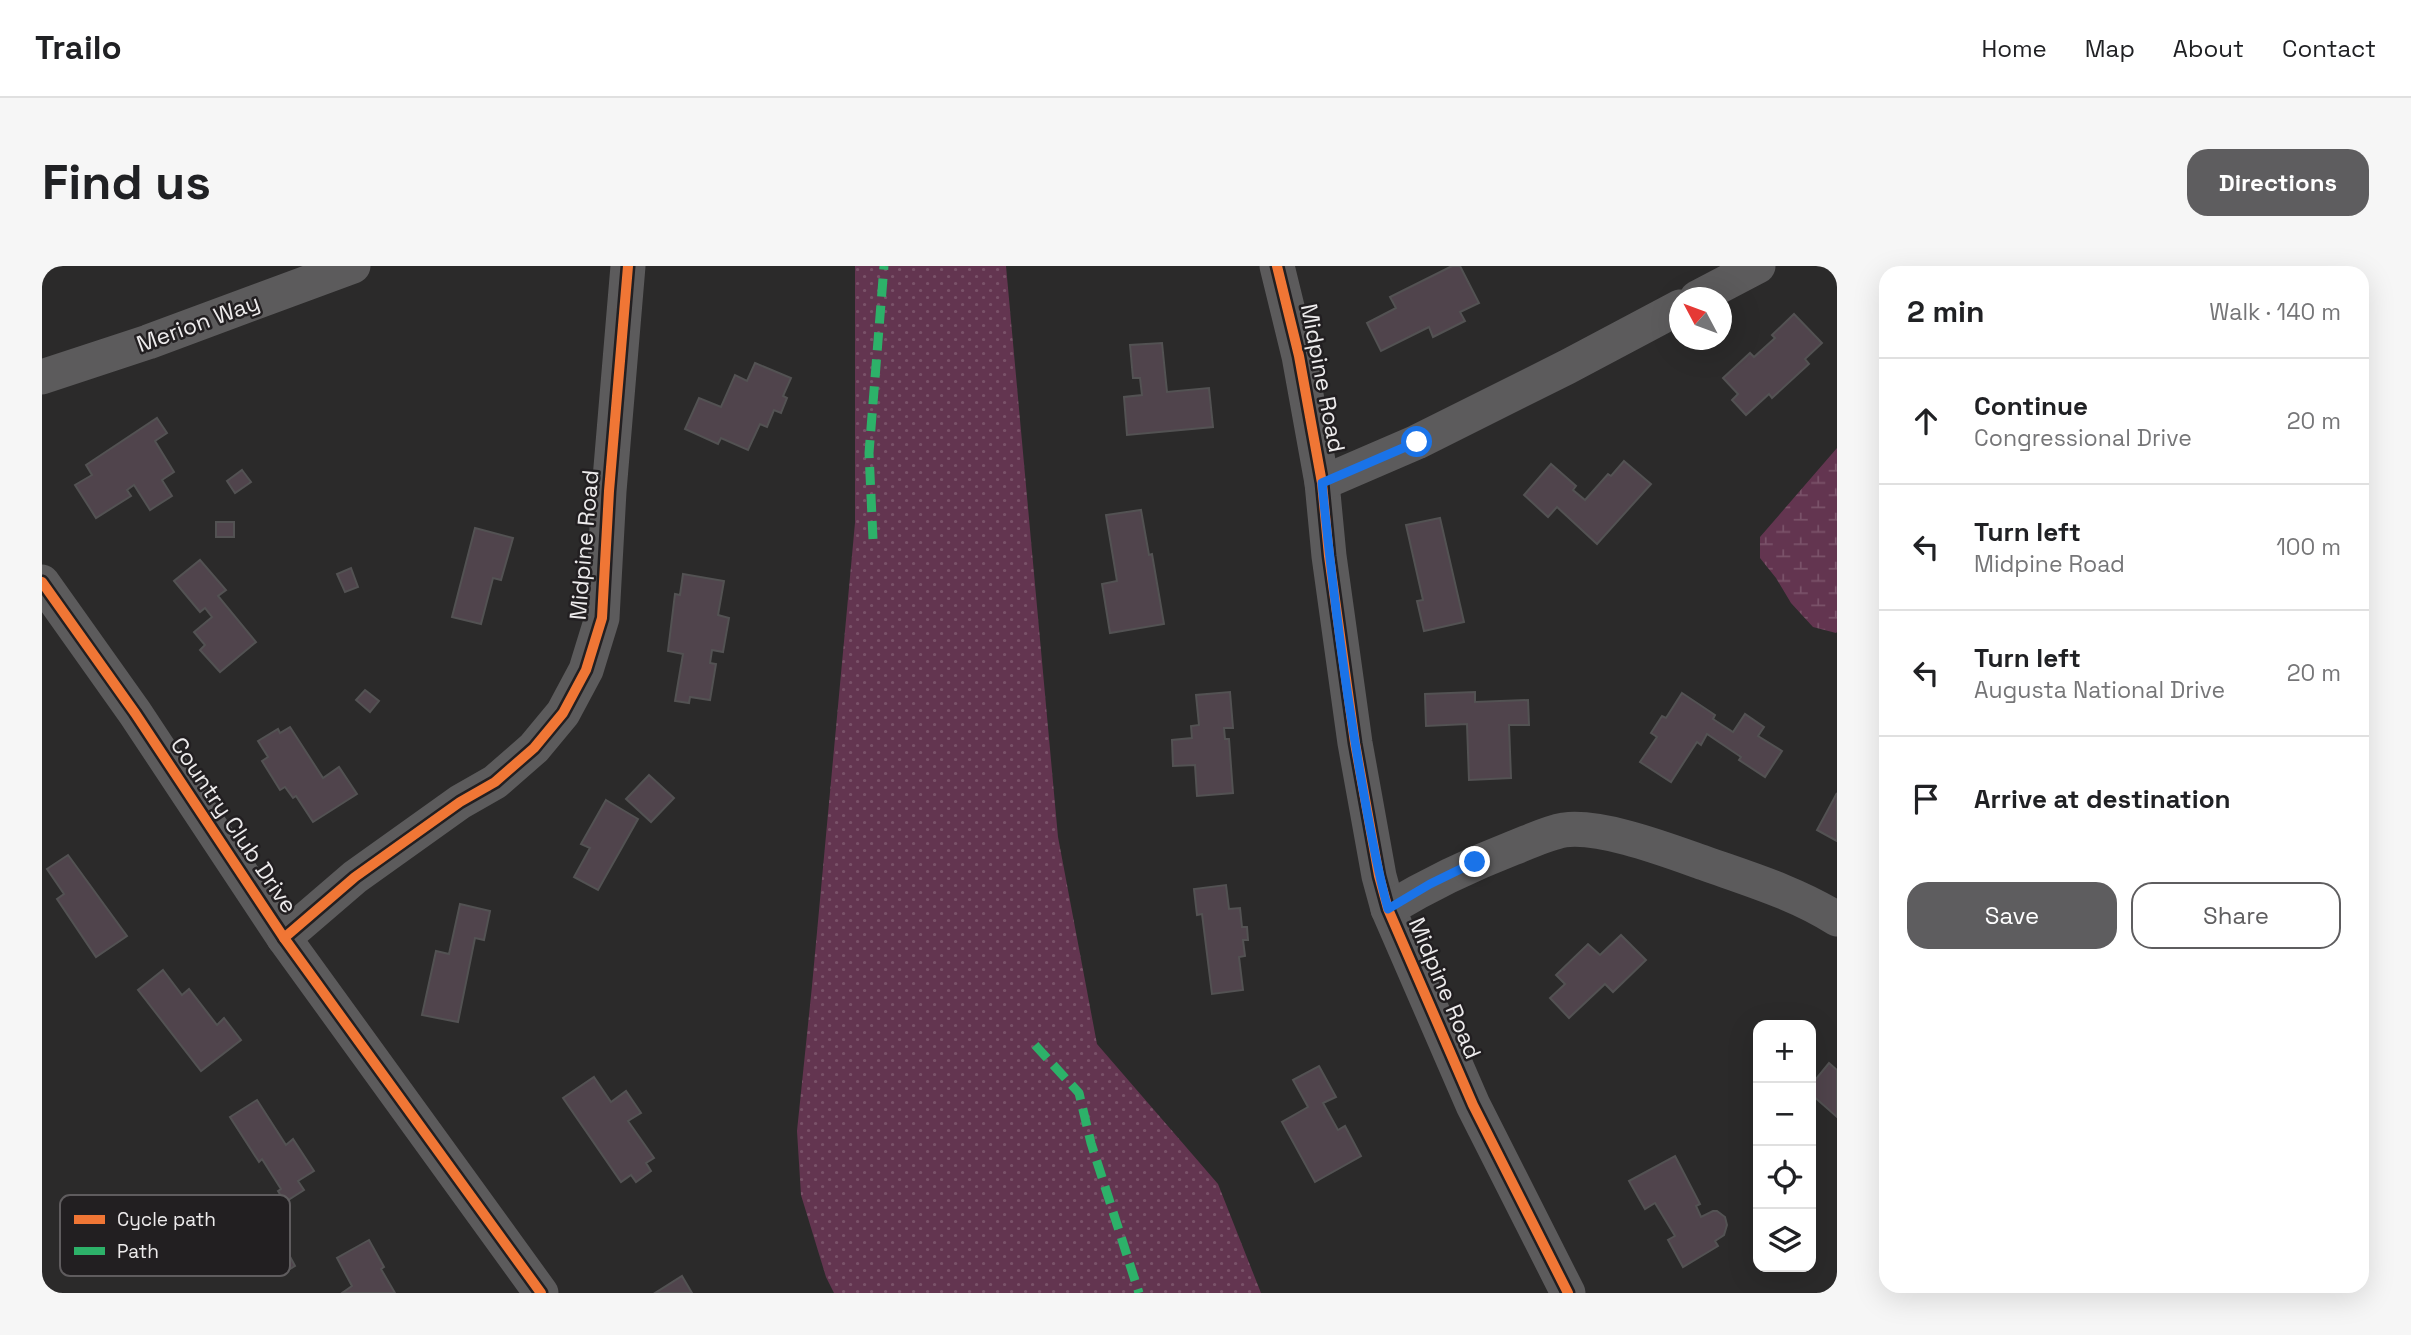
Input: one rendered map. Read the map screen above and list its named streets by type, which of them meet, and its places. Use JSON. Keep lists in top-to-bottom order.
{
  "streets": {
    "street": ["Merion Way", "Midpine Road", "Country Club Drive"]
  },
  "crossings": [
    ["Midpine Road", "Country Club Drive"]
  ],
  "legend": ["Cycle path", "Path"],
  "north": "top left",
  "page": {
    "header": "Trailo",
    "nav": [
      "Home",
      "Map",
      "About",
      "Contact"
    ],
    "buttons": [
      "Directions",
      ["Save", "Share"]
    ],
    "title": "Find us",
    "heading": ["2 min", "Walk · 140 m"],
    "list": [
      ["Continue", "Congressional Drive", "20 m"],
      ["Turn left", "Midpine Road", "100 m"],
      ["Turn left", "Augusta National Drive", "20 m"],
      "Arrive at destination"
    ],
    "map_buttons": ["+", "−"]
  }
}
